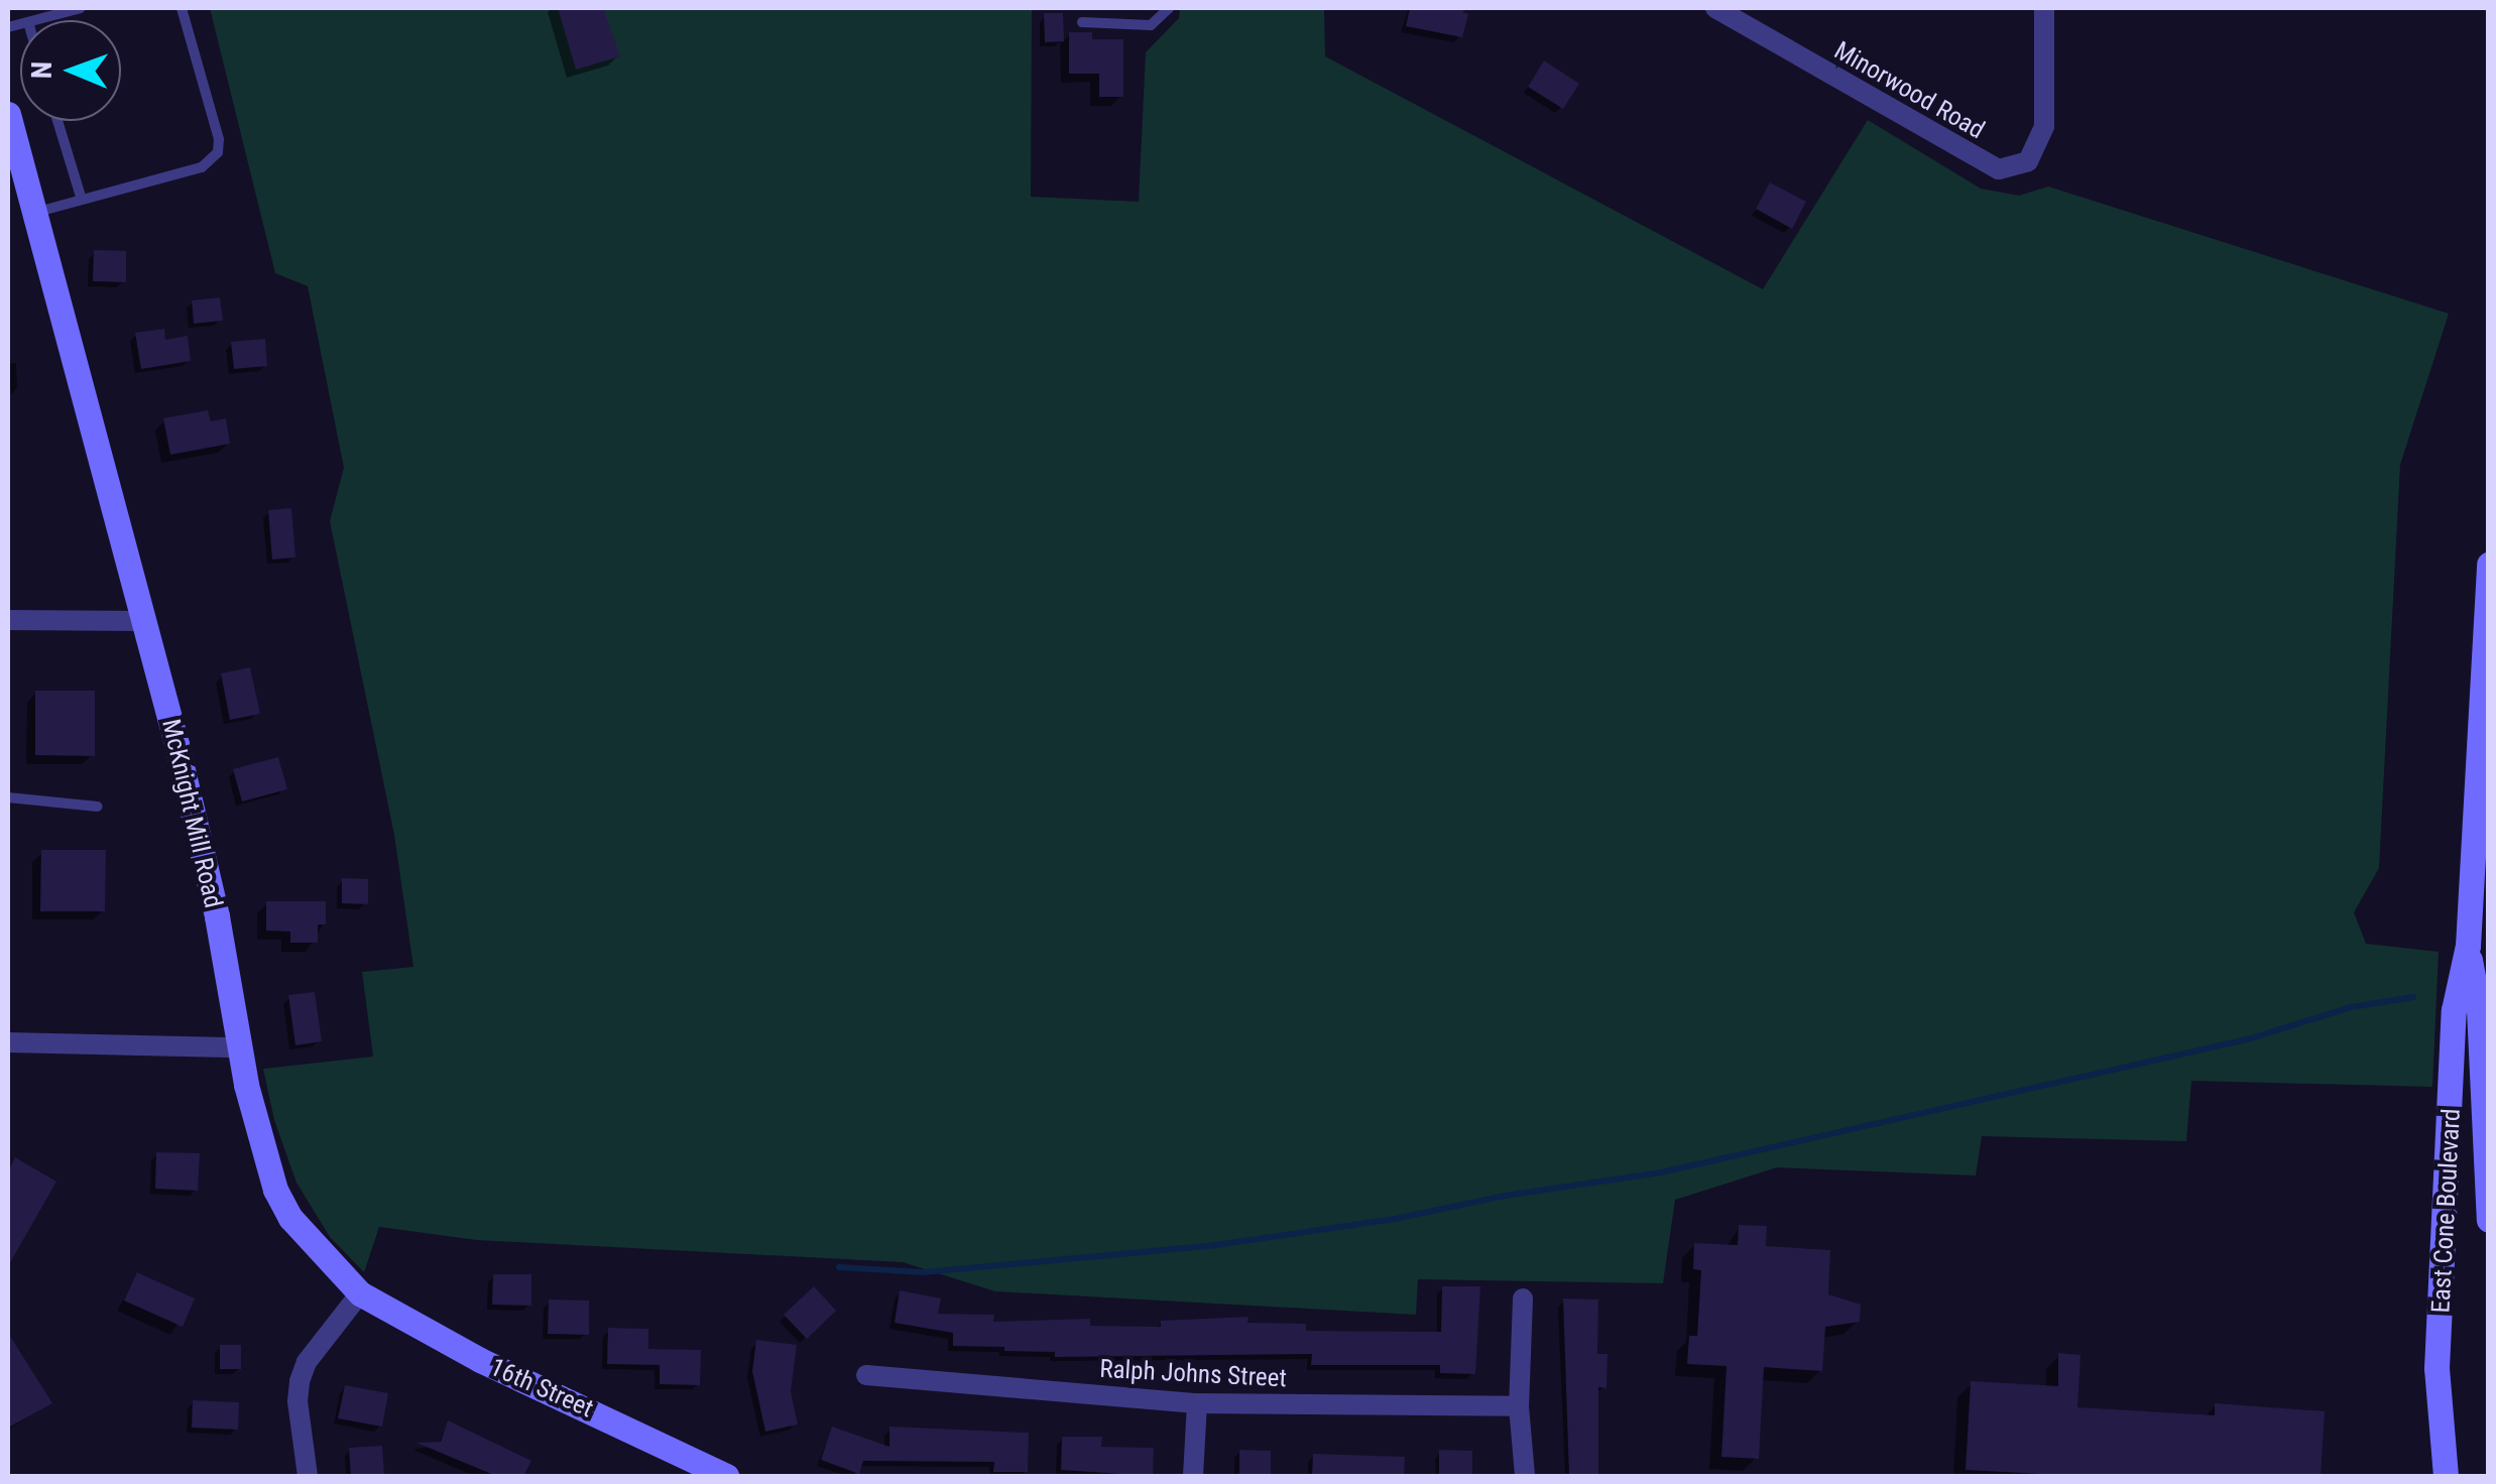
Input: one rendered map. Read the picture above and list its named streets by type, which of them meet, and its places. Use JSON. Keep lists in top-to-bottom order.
{
  "streets": {
    "street": [
      "Minorwood Road",
      "McKnight Mill Road",
      "East Cone Boulevard",
      "Ralph Johns Street",
      "16th Street"
    ]
  },
  "crossings": [
    ["McKnight Mill Road", "16th Street"]
  ],
  "north": "left"
}
